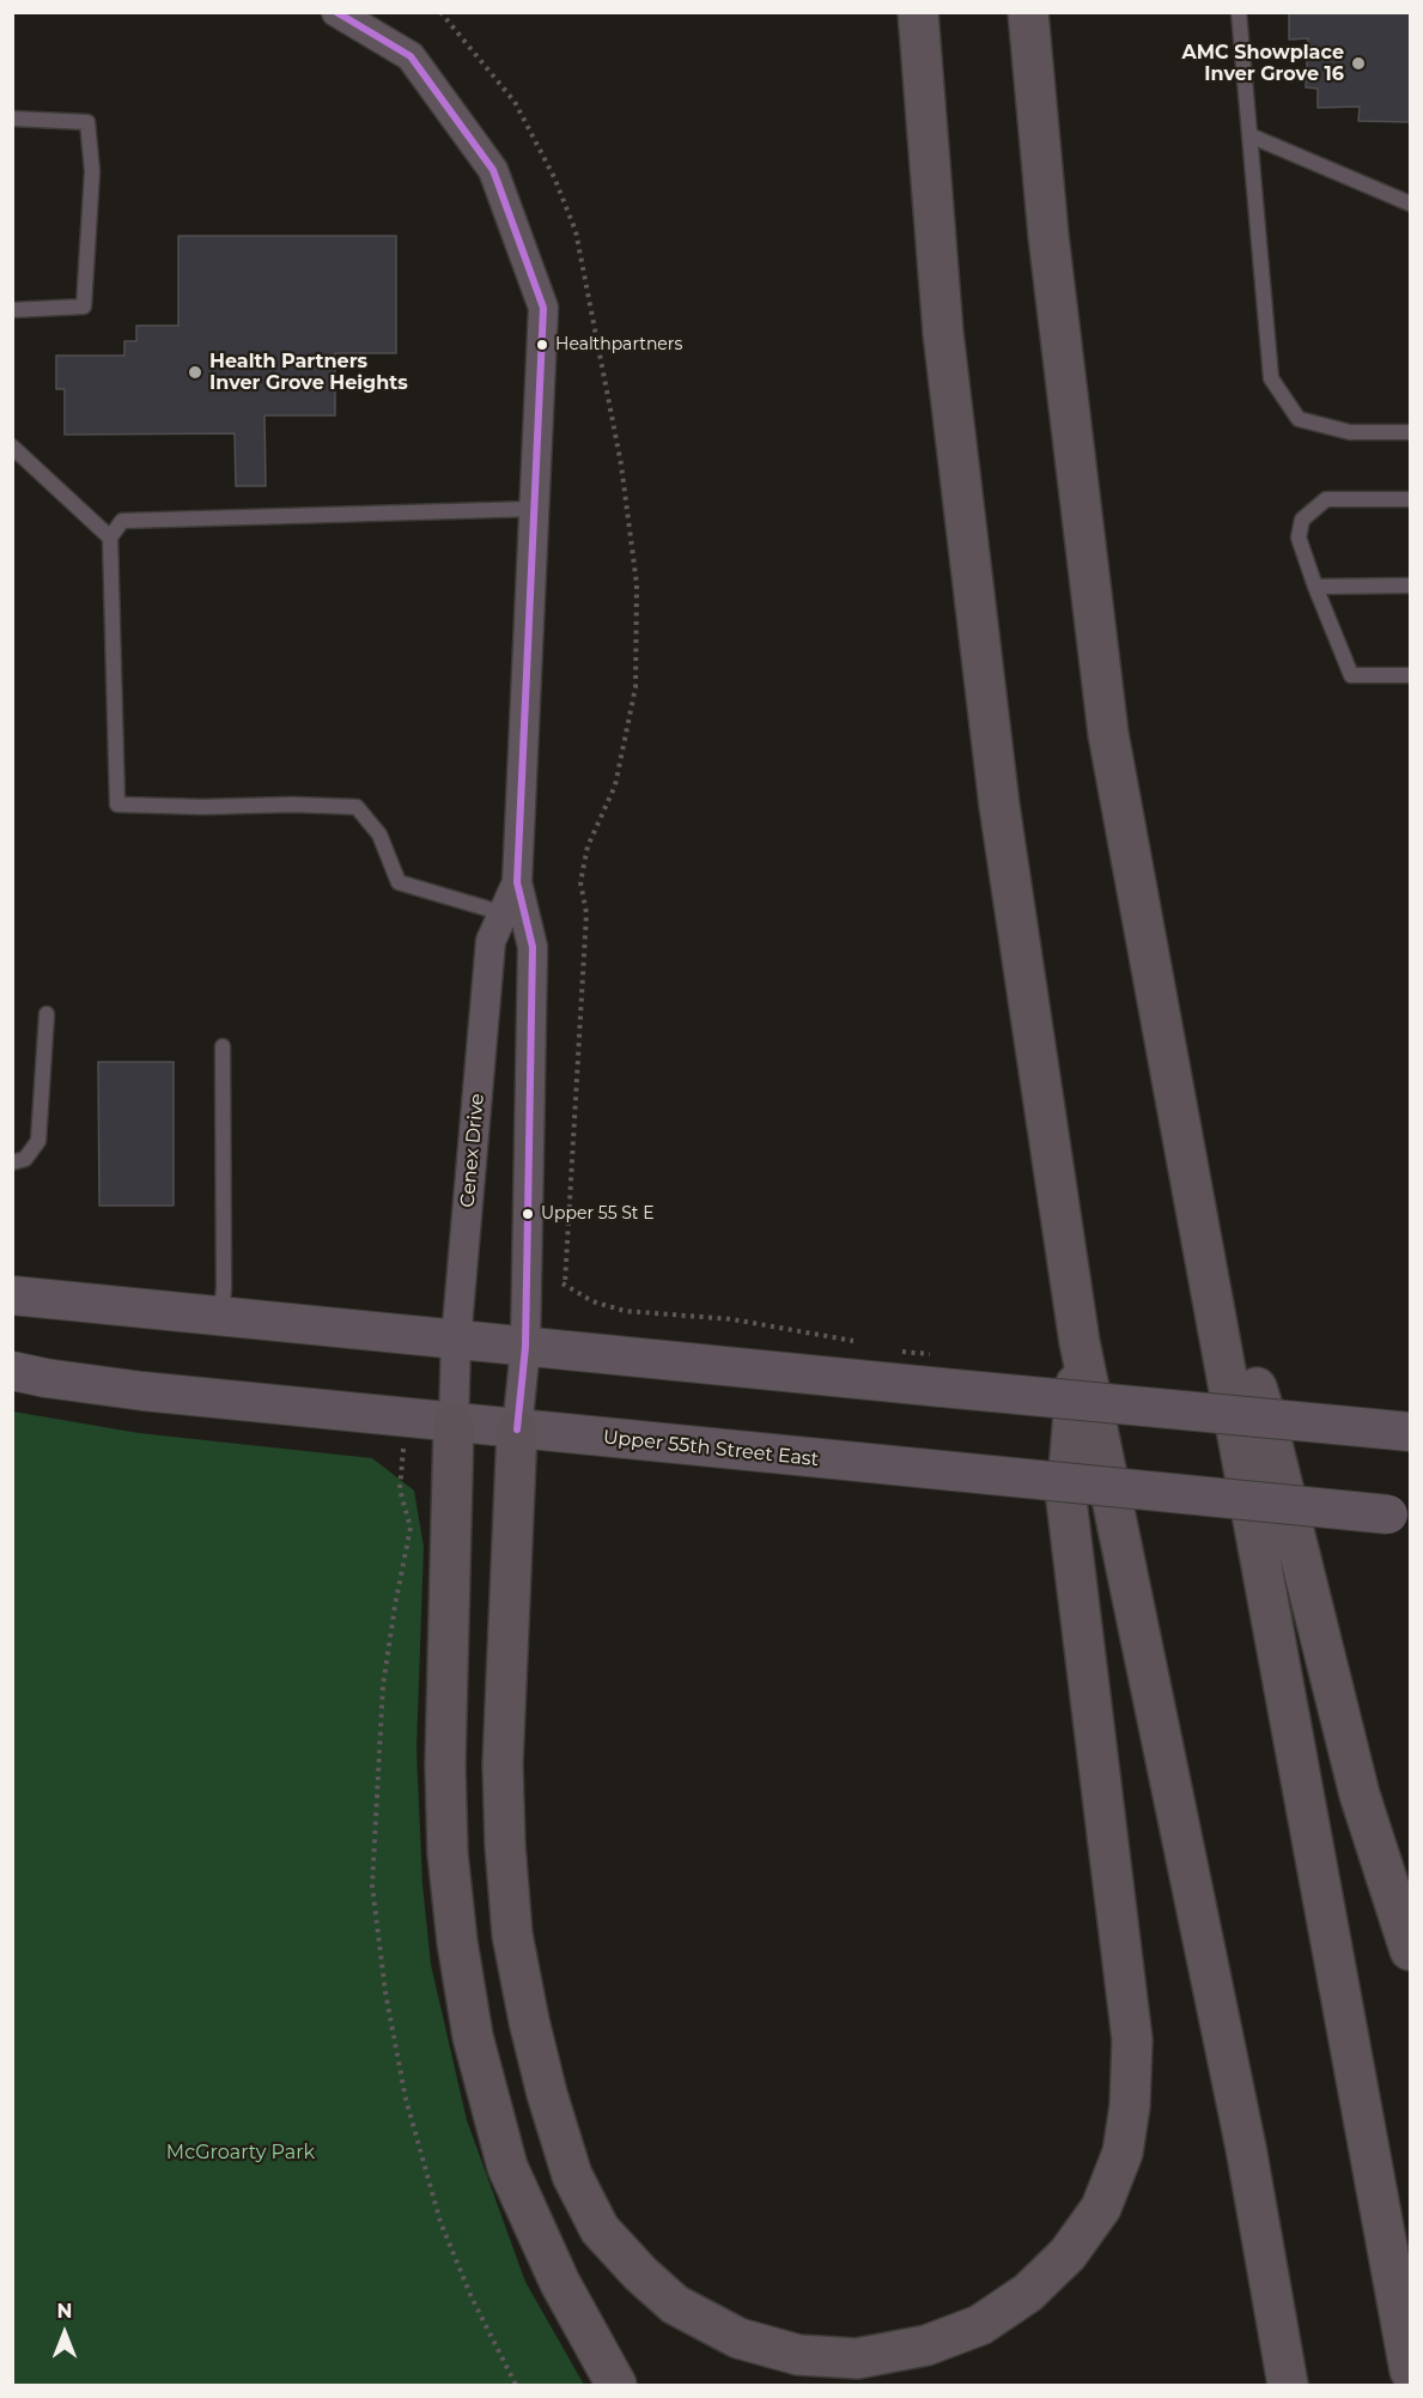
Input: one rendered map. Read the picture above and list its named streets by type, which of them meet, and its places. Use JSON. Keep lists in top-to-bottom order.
{
  "streets": {
    "street": ["Cenex Drive", "Upper 55th Street East"]
  },
  "crossings": [
    ["Cenex Drive", "Upper 55th Street East"]
  ],
  "parks": ["McGroarty Park"],
  "places": [
    "AMC Showplace Inver Grove 16",
    "Healthpartners",
    "Health Partners Inver Grove Heights",
    "Upper 55 St E"
  ],
  "north": "top"
}
